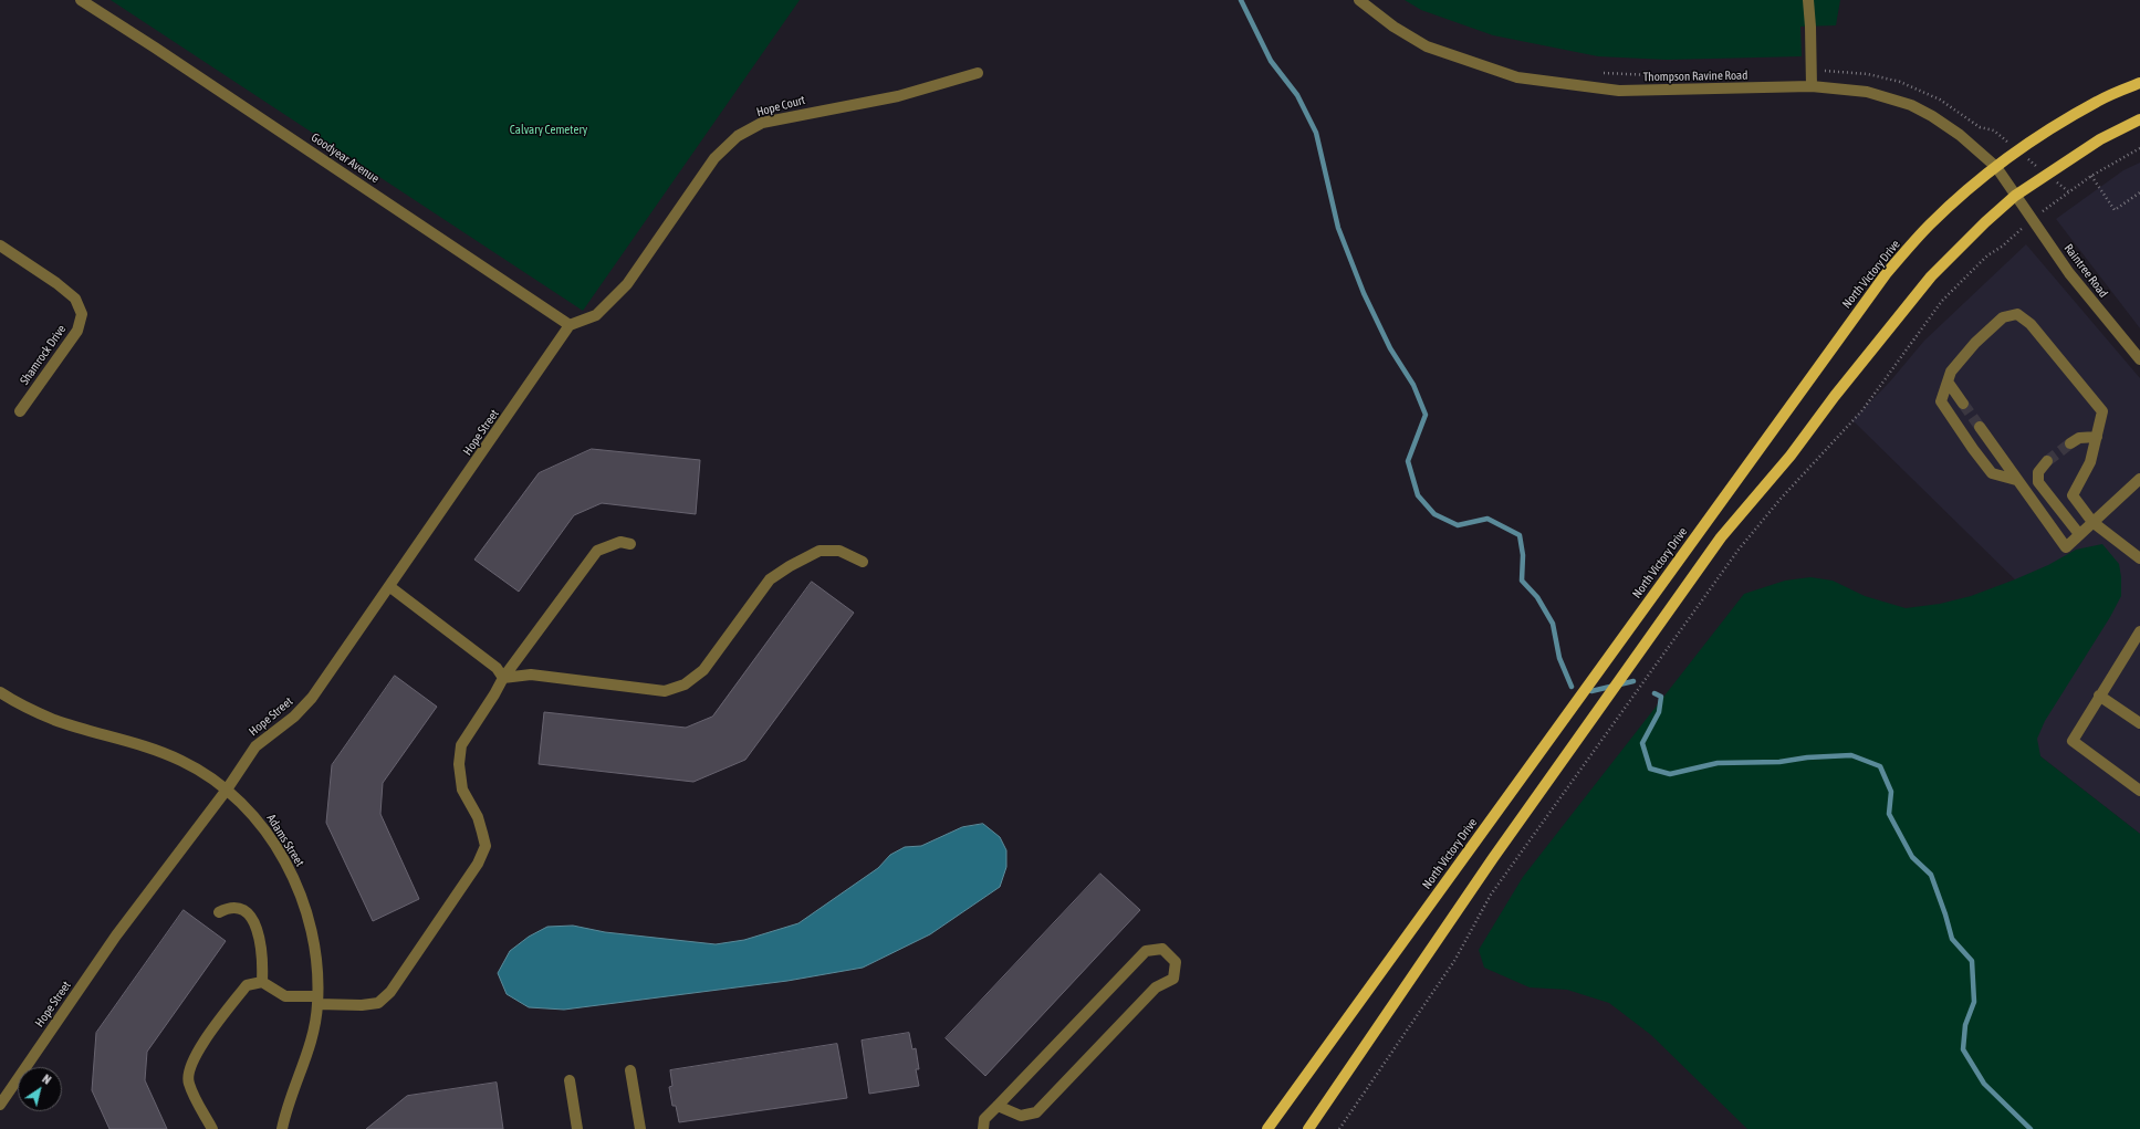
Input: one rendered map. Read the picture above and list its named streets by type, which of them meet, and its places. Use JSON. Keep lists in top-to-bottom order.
{
  "streets": {
    "main road": ["North Victory Drive"],
    "street": [
      "Thompson Ravine Road",
      "Hope Court",
      "Goodyear Avenue",
      "Raintree Road",
      "Shamrock Drive",
      "Hope Street",
      "Adams Street"
    ]
  },
  "crossings": [
    ["Thompson Ravine Road", "Raintree Road"],
    ["Thompson Ravine Road", "North Victory Drive"],
    ["Hope Court", "Goodyear Avenue"],
    ["Hope Court", "Hope Street"],
    ["Goodyear Avenue", "Hope Street"],
    ["Hope Street", "Adams Street"]
  ],
  "parks": ["Calvary Cemetery"],
  "north": "top right"
}
